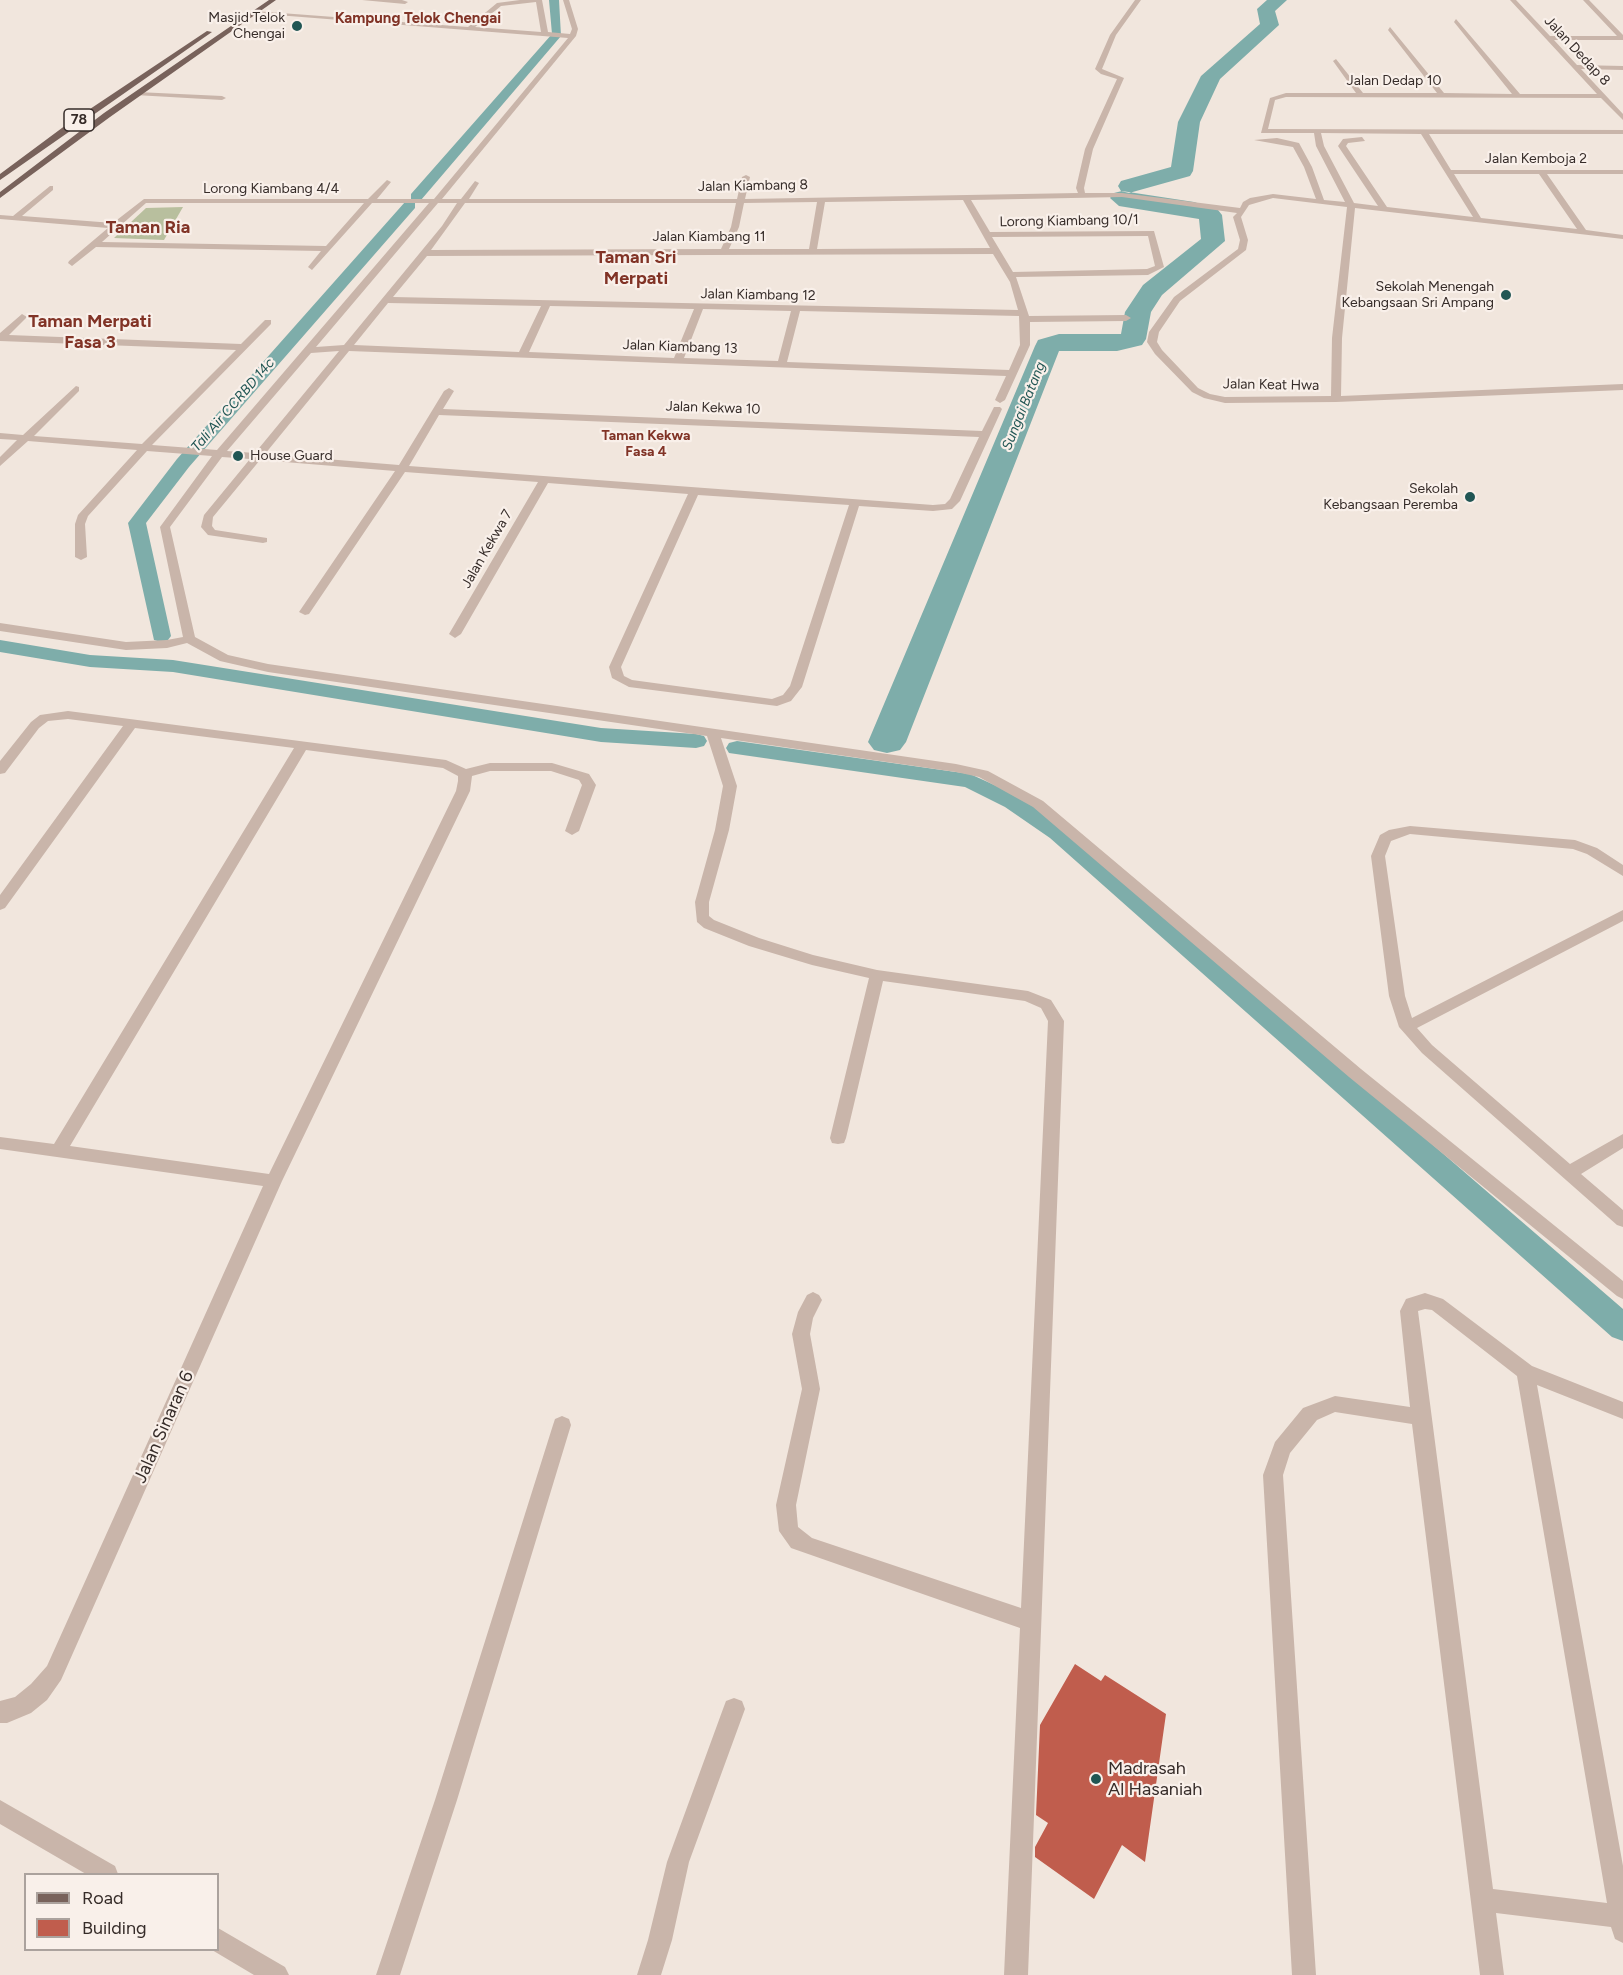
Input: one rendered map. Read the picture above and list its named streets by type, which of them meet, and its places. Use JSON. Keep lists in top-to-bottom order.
{
  "streets": {
    "main road": ["78"],
    "street": [
      "Jalan Dedap 8",
      "Jalan Dedap 10",
      "Jalan Kemboja 2",
      "Jalan Kiambang 8",
      "Lorong Kiambang 4/4",
      "Lorong Kiambang 10/1",
      "Jalan Kiambang 11",
      "Jalan Kiambang 12",
      "Jalan Kiambang 13",
      "Jalan Keat Hwa",
      "Jalan Kekwa 10",
      "Jalan Kekwa 7",
      "Jalan Sinaran 6"
    ]
  },
  "crossings": [
    ["Jalan Dedap 8", "Jalan Dedap 10"],
    ["Jalan Kiambang 8", "Lorong Kiambang 4/4"],
    ["Jalan Kiambang 8", "Jalan Keat Hwa"]
  ],
  "districts": [
    "Kampung Telok Chengai",
    "Taman Ria",
    "Taman Sri Merpati",
    "Taman Merpati Fasa 3",
    "Taman Kekwa Fasa 4"
  ],
  "water": ["Tali Air CCRBD 14c", "Sungai Batang"],
  "places": [
    "Masjid Telok Chengai",
    "Sekolah Menengah Kebangsaan Sri Ampang",
    "House Guard",
    "Sekolah Kebangsaan Peremba",
    "Madrasah Al Hasaniah"
  ],
  "legend": ["Road", "Building"]
}
